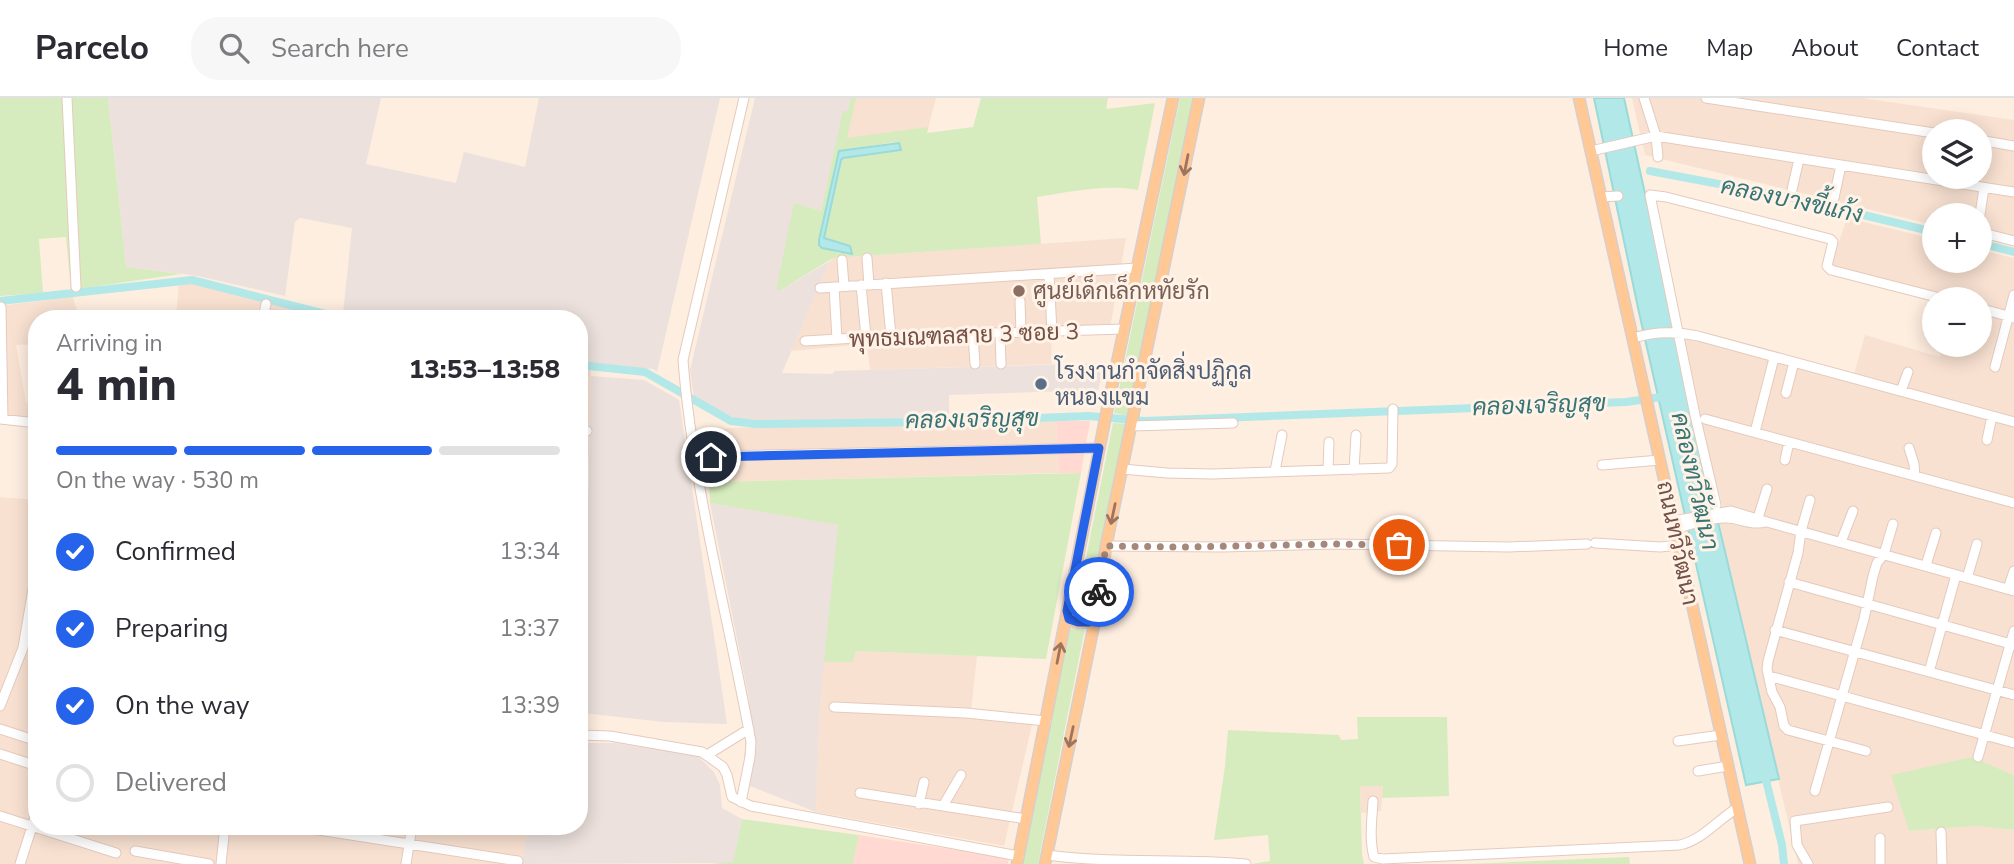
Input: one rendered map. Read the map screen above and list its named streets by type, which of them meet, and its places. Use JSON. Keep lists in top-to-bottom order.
{
  "streets": {
    "main road": ["ถนนทวีวัฒนา"],
    "street": ["พุทธมณฑลสาย 3 ซอย 3"]
  },
  "water": ["คลองบางขี้แก้ง", "คลองเจริญสุข", "คลองทวีวัฒนา"],
  "places": ["ศูนย์เด็กเล็กหทัยรัก", "โรงงานกำจัดสิ่งปฏิกูล หนองแขม"],
  "page": {
    "header": "Parcelo",
    "search": "Search here",
    "nav": [
      "Home",
      "Map",
      "About",
      "Contact"
    ],
    "map_buttons": ["+", "−"],
    "heading": ["4 min", "Arriving in", "13:53–13:58"],
    "bar": "On the way · 530 m",
    "list": [
      ["Confirmed", "13:34"],
      ["Preparing", "13:37"],
      ["On the way", "13:39"],
      "Delivered"
    ]
  }
}
